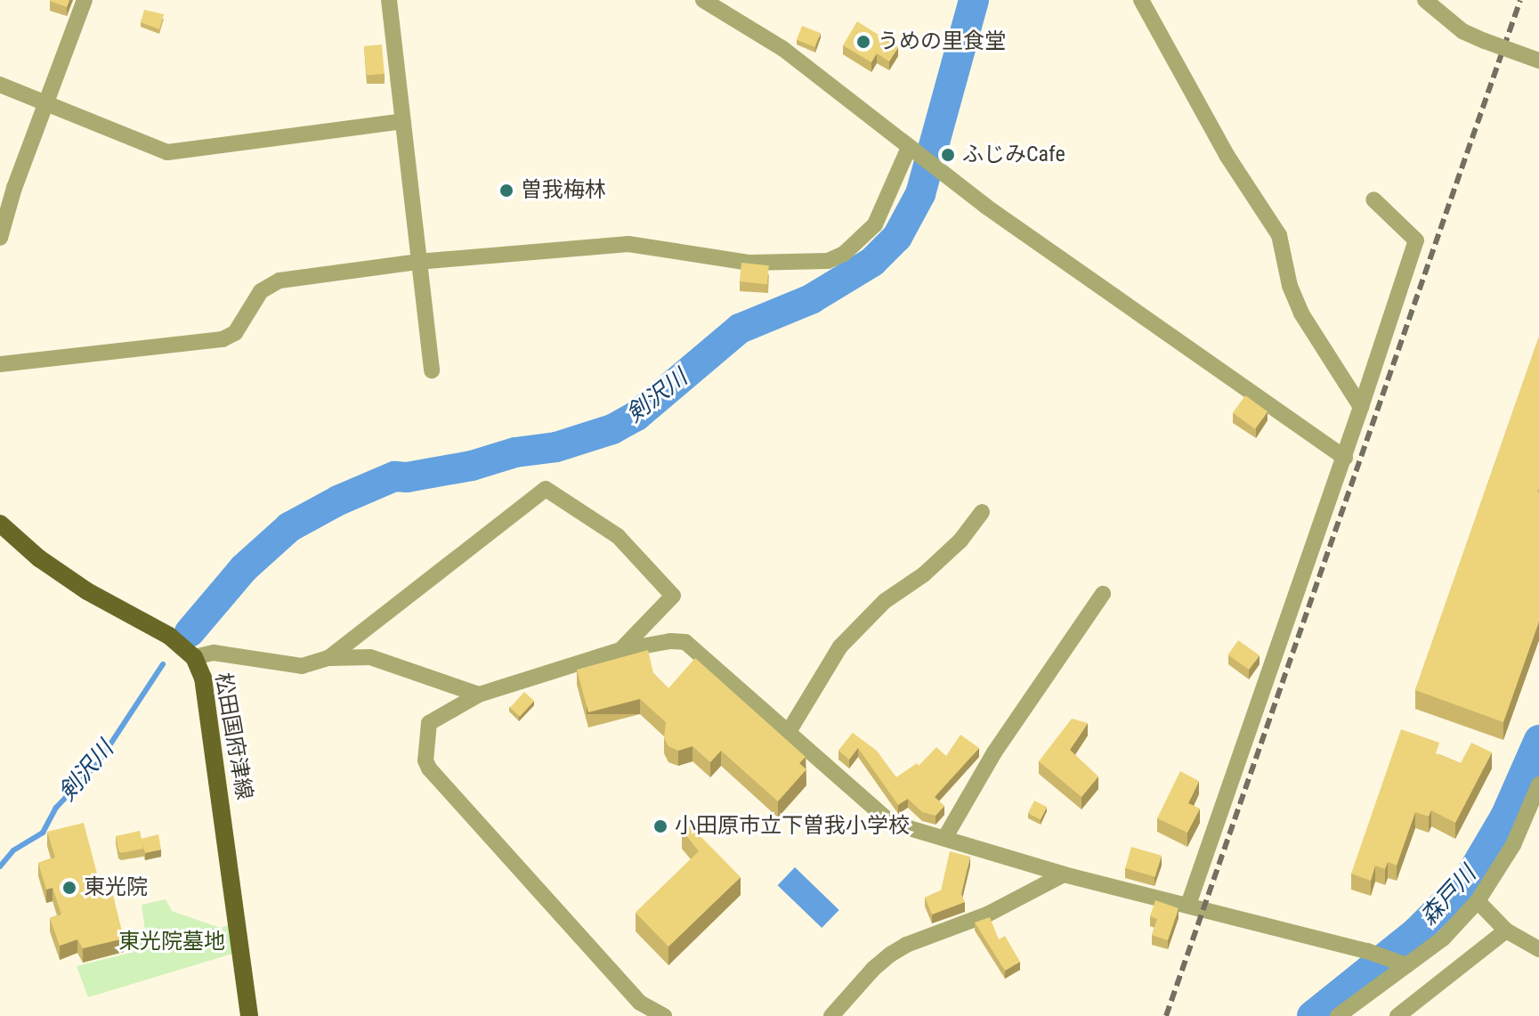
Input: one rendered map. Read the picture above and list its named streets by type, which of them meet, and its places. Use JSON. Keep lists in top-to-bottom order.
{
  "streets": {
    "main road": ["松田国府津線"]
  },
  "water": ["剣沢川", "森戸川"],
  "parks": ["東光院墓地"],
  "places": [
    "うめの里食堂",
    "ふじみCafe",
    "曽我梅林",
    "小田原市立下曽我小学校",
    "東光院"
  ]
}
